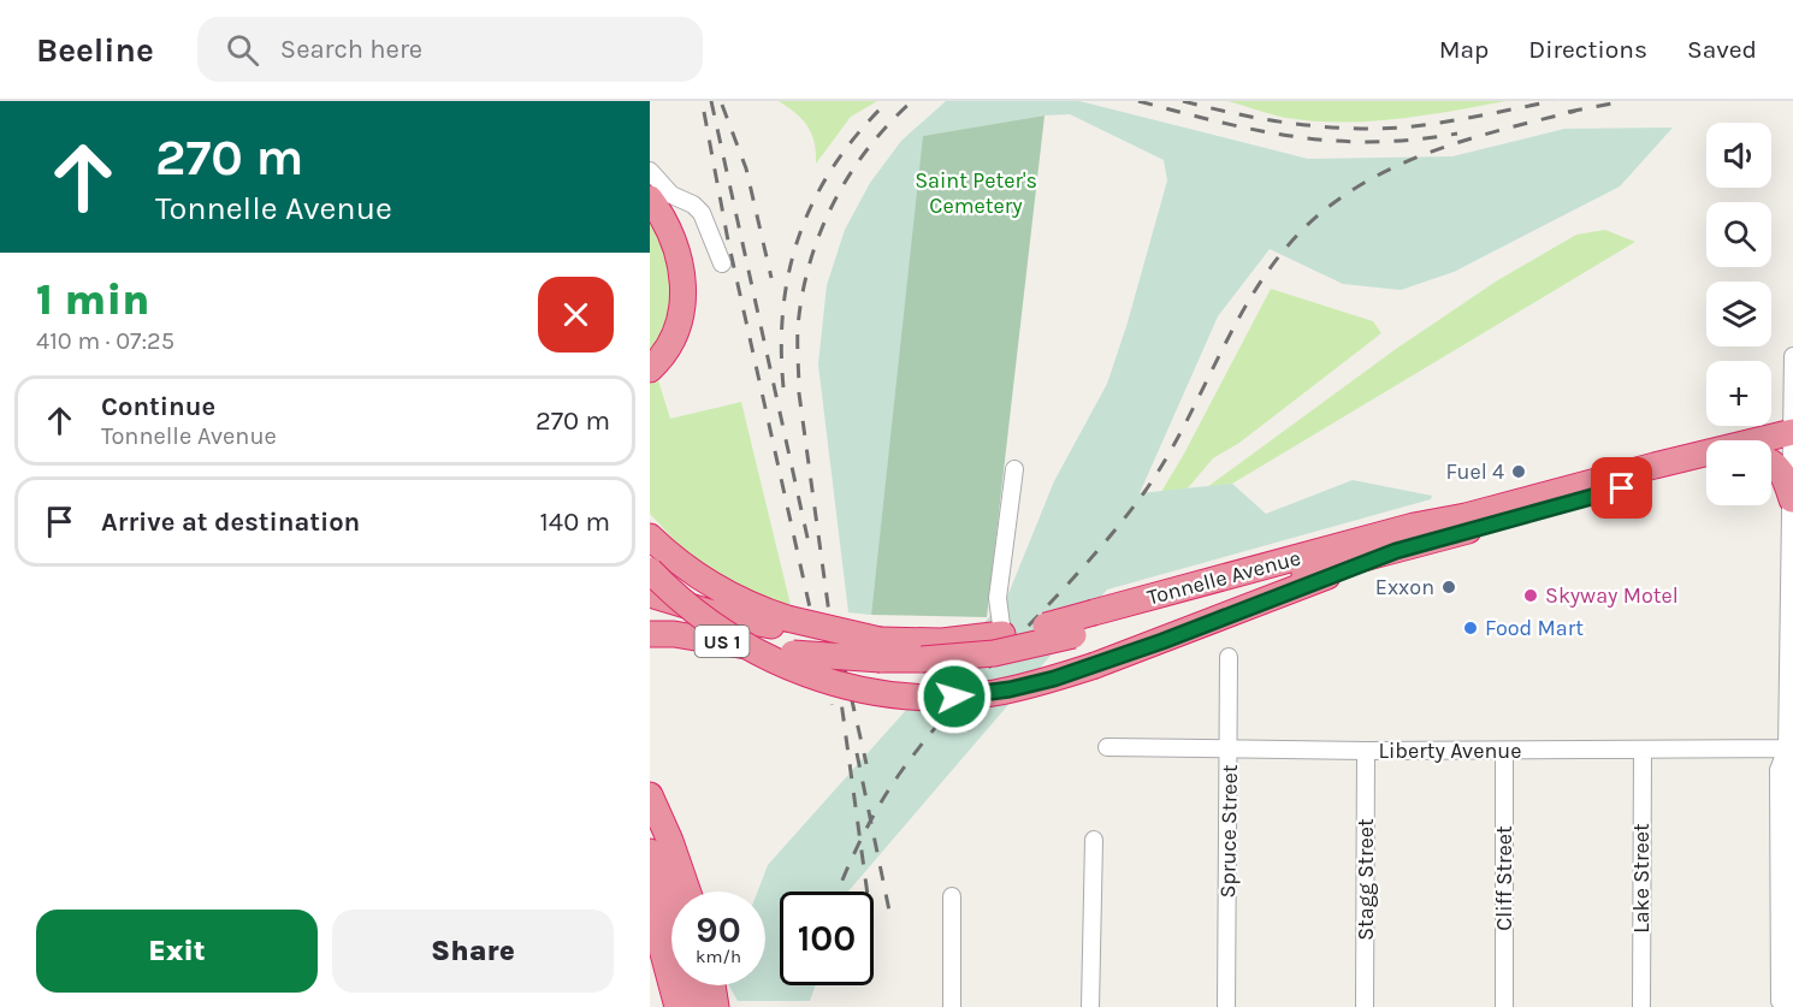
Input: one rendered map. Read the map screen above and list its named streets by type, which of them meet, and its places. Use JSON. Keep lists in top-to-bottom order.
{
  "streets": {
    "highway": ["Tonnelle Avenue", "US 1"],
    "street": [
      "Liberty Avenue",
      "Spruce Street",
      "Cliff Street",
      "Lake Street",
      "Stagg Street"
    ]
  },
  "crossings": [
    ["Liberty Avenue", "Spruce Street"],
    ["Liberty Avenue", "Cliff Street"],
    ["Liberty Avenue", "Lake Street"],
    ["Liberty Avenue", "Stagg Street"]
  ],
  "parks": ["Saint Peter's Cemetery"],
  "places": [
    "Fuel 4",
    "Exxon",
    "Skyway Motel",
    "Food Mart"
  ],
  "page": {
    "header": "Beeline",
    "search": "Search here",
    "nav": ["Map", "Directions", "Saved"],
    "turn": ["270 m", "Tonnelle Avenue"],
    "map_buttons": ["+", "−"],
    "heading": ["1 min", "410 m · 07:25"],
    "list": [
      {
        "name": "Continue",
        "note": "Tonnelle Avenue",
        "value": "270 m"
      },
      {
        "name": "Arrive at destination",
        "value": "140 m"
      }
    ],
    "speed": "90 km/h",
    "limit": "100",
    "buttons": ["Exit", "Share"]
  }
}
